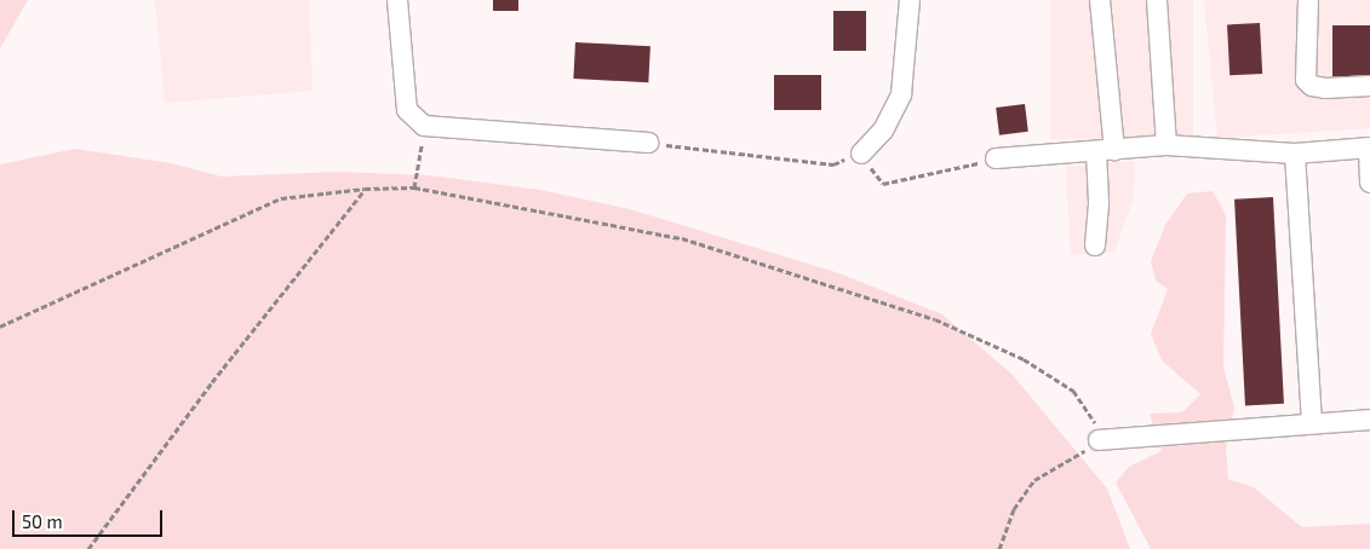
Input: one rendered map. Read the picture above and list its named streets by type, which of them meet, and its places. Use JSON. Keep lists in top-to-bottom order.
{
  "scale_bar": "50 m"
}
